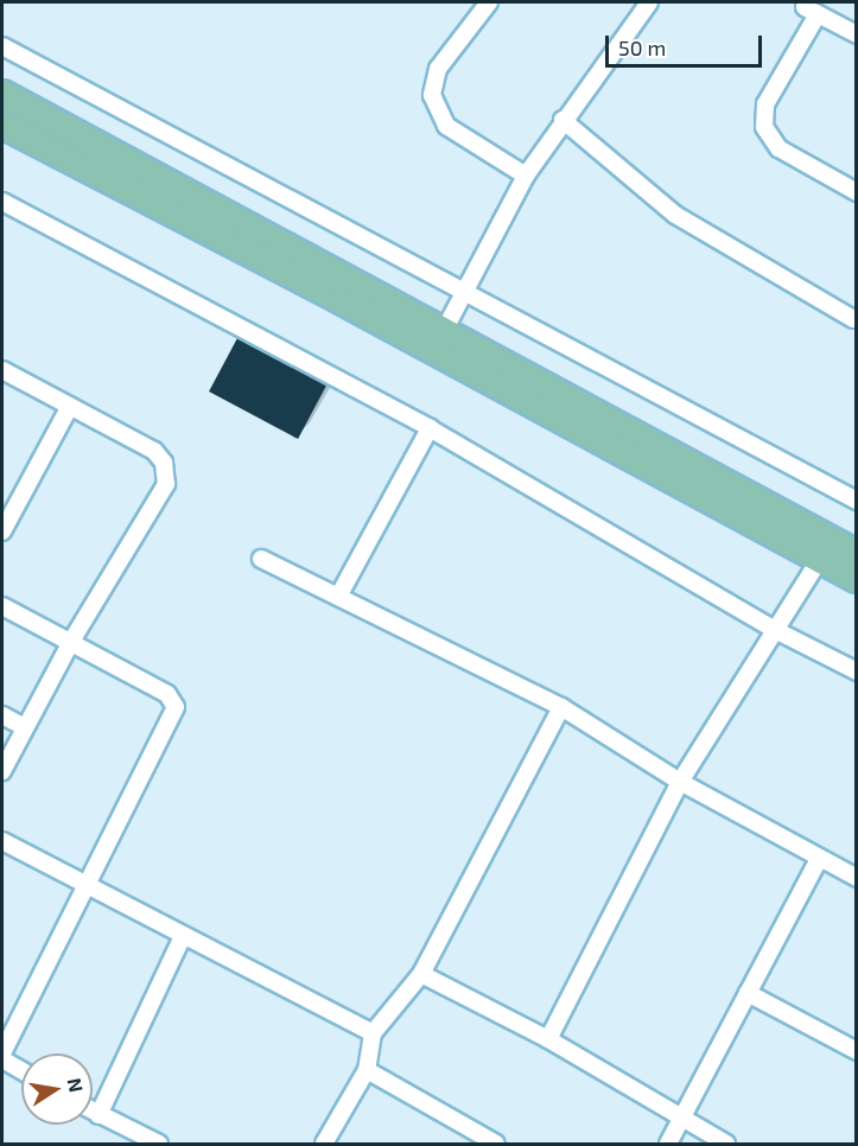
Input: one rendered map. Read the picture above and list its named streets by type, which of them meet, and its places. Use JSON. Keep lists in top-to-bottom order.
{
  "scale_bar": "50 m",
  "north": "right"
}
